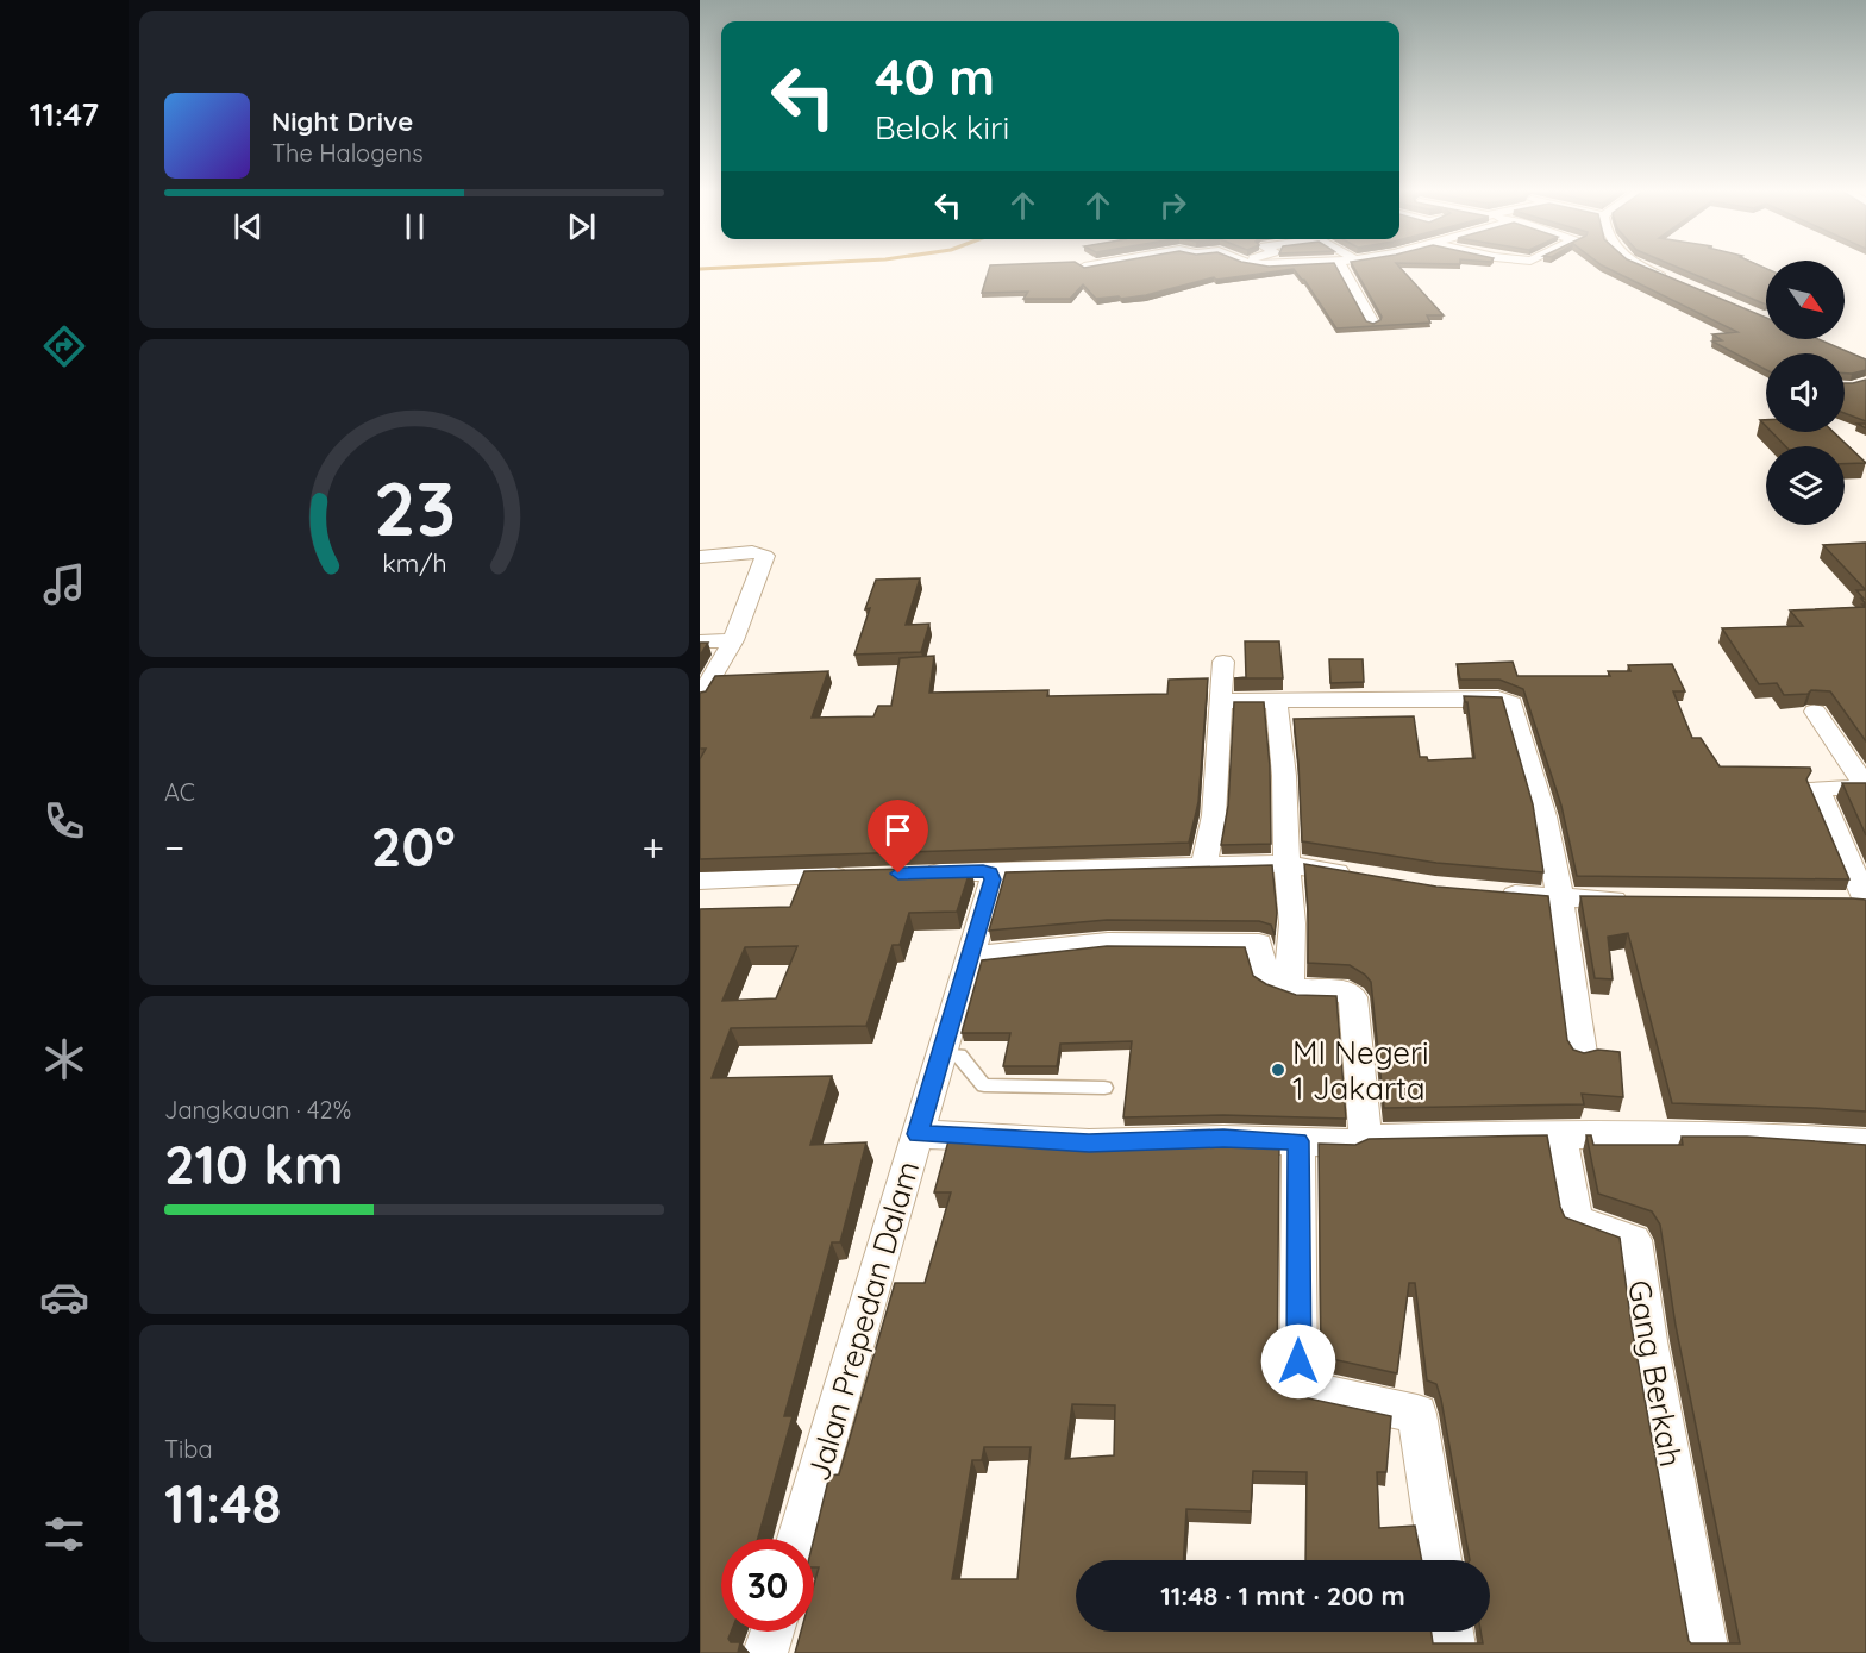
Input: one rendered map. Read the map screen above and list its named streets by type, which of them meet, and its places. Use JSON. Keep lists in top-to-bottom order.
{
  "streets": {
    "street": ["Jalan Prepedan Dalam", "Gang Berkah"]
  },
  "places": ["MI Negeri 1 Jakarta"],
  "north": "bottom right",
  "page": {
    "tabs": "11:47",
    "turn": ["40 m", "Belok kiri"],
    "song": ["Night Drive", "The Halogens"],
    "tile": [
      "AC",
      ["Jangkauan · 42%", "210 km"],
      ["Tiba", "11:48"]
    ],
    "heat": ["−", "20°", "+"],
    "limit": "30",
    "trip": "11:48 · 1 mnt · 200 m",
    "gauge": ["23", "km/h"]
  }
}
